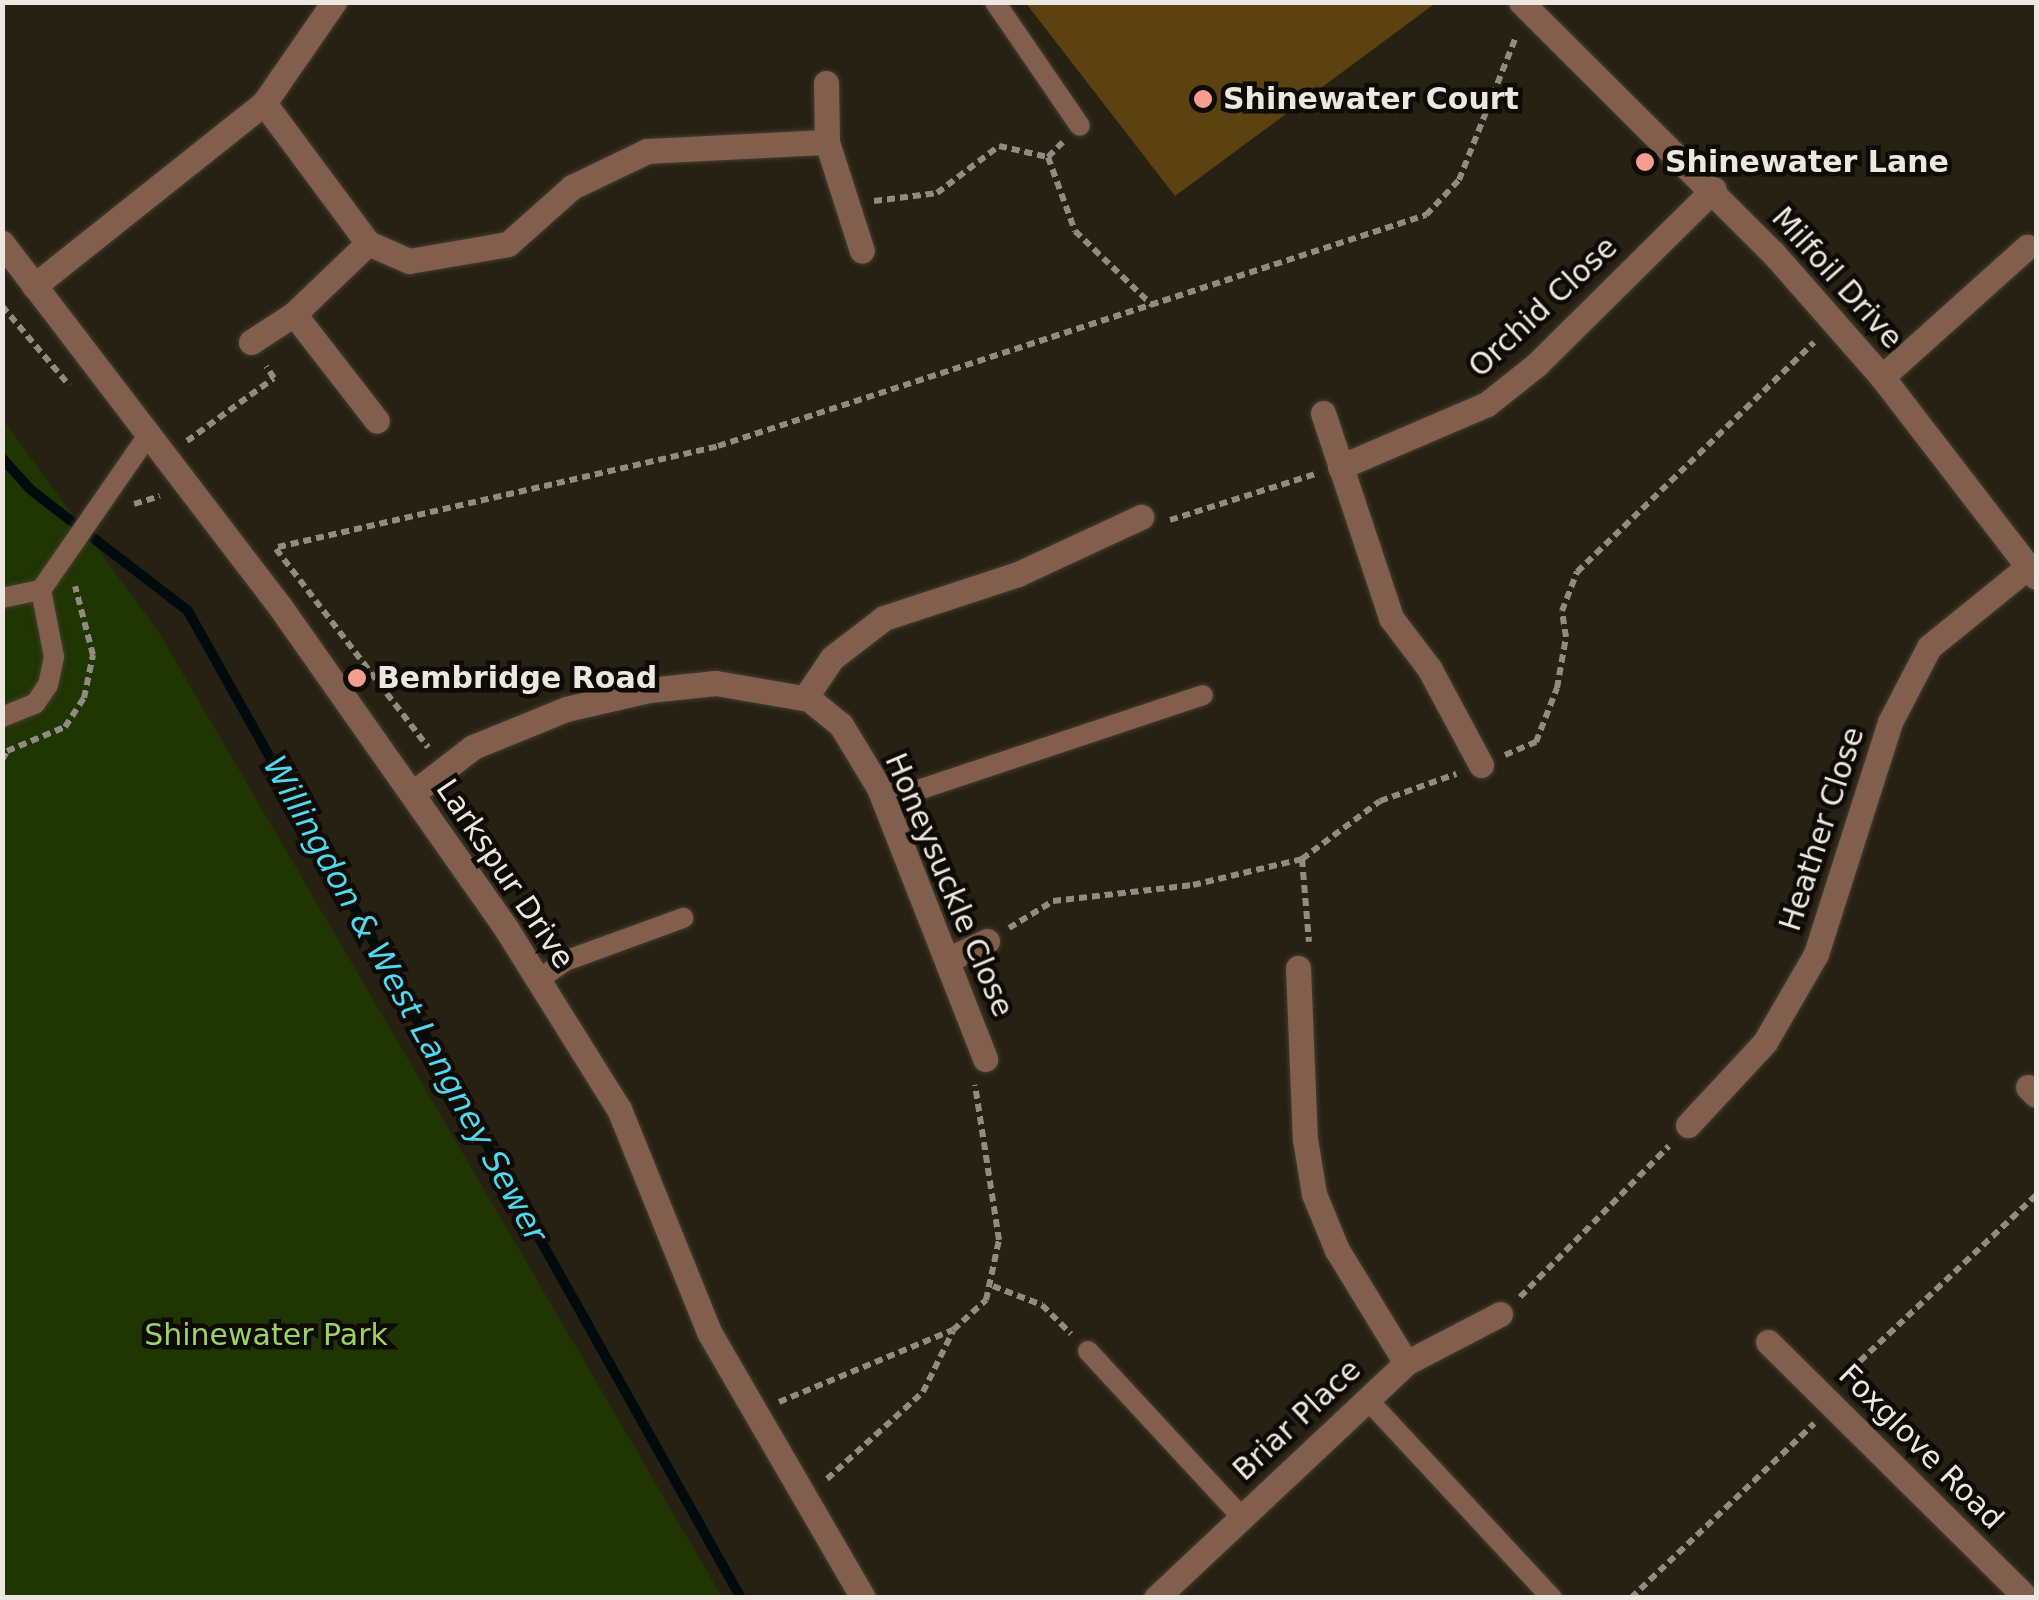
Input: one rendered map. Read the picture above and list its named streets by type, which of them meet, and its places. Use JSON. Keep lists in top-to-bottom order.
{
  "streets": {
    "street": [
      "Milfoil Drive",
      "Orchid Close",
      "Heather Close",
      "Larkspur Drive",
      "Honeysuckle Close",
      "Briar Place",
      "Foxglove Road"
    ]
  },
  "crossings": [
    ["Milfoil Drive", "Orchid Close"],
    ["Milfoil Drive", "Heather Close"],
    ["Larkspur Drive", "Honeysuckle Close"]
  ],
  "water": ["Willingdon & West Langney Sewer"],
  "parks": ["Shinewater Park"],
  "places": ["Shinewater Court", "Shinewater Lane", "Bembridge Road"]
}
